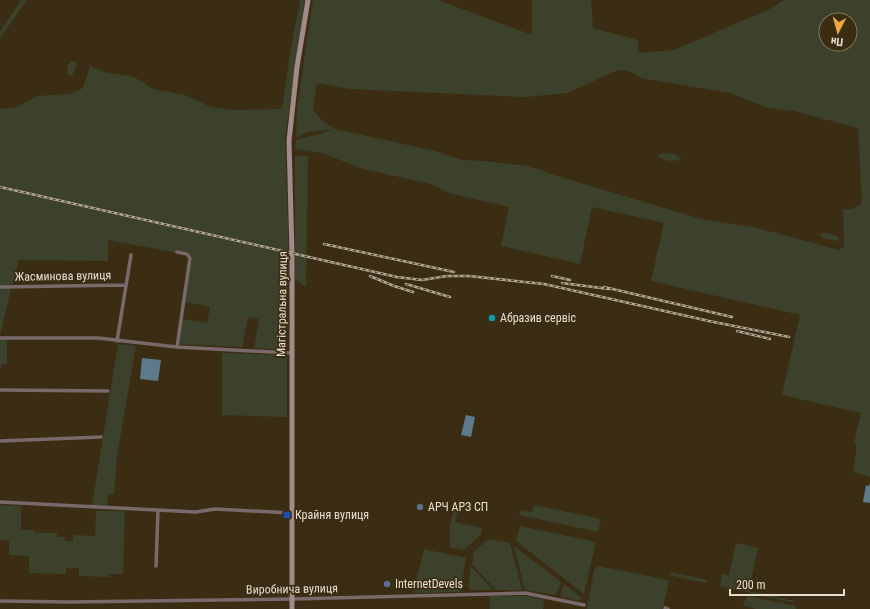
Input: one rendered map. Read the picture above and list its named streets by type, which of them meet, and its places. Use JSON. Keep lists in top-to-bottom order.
{
  "streets": {
    "street": ["Жасминова вулиця", "Магістральна вулиця", "Виробнича вулиця"]
  },
  "crossings": [
    ["Магістральна вулиця", "Виробнича вулиця"]
  ],
  "places": {
    "other": ["Абразив сервіс", "АРЧ АРЗ СП", "InternetDevels"],
    "transit": ["Крайня вулиця"]
  },
  "scale_bar": "200 m",
  "north": "bottom"
}
